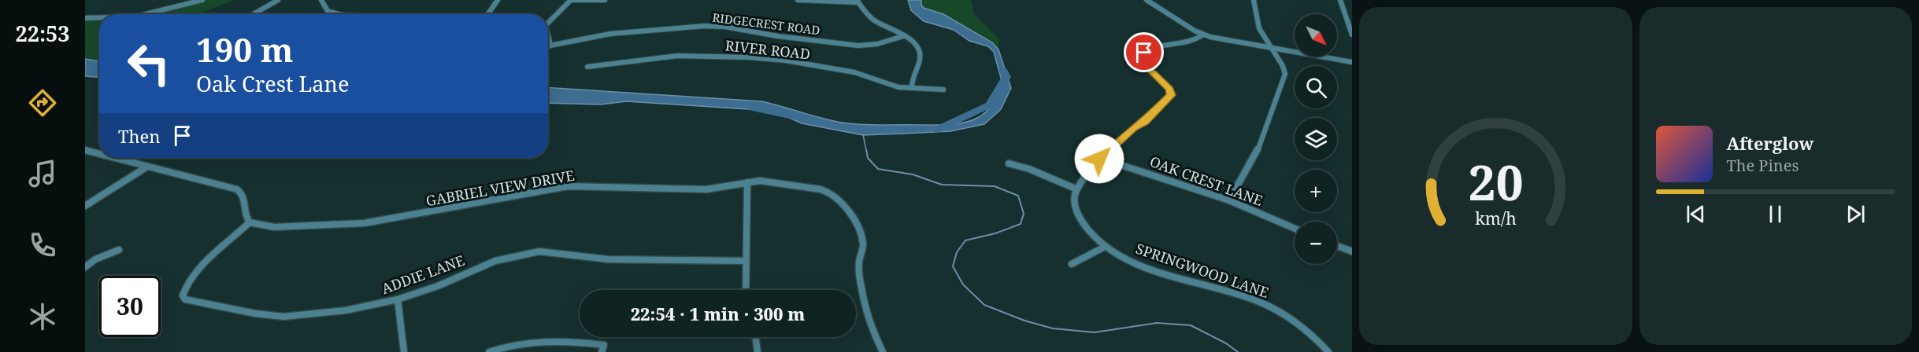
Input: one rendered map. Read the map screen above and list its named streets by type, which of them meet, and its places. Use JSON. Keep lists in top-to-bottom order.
{
  "streets": {
    "street": [
      "RIDGECREST ROAD",
      "RIVER ROAD",
      "OAK CREST LANE",
      "GABRIEL VIEW DRIVE",
      "SPRINGWOOD LANE",
      "ADDIE LANE"
    ]
  },
  "crossings": [
    ["GABRIEL VIEW DRIVE", "ADDIE LANE"]
  ],
  "north": "bottom right",
  "page": {
    "tabs": "22:53",
    "map_buttons": ["+", "−"],
    "turn": ["190 m", "Oak Crest Lane"],
    "then": "Then",
    "song": ["Afterglow", "The Pines"],
    "limit": "30",
    "trip": "22:54 · 1 min · 300 m",
    "gauge": ["20", "km/h"]
  }
}
